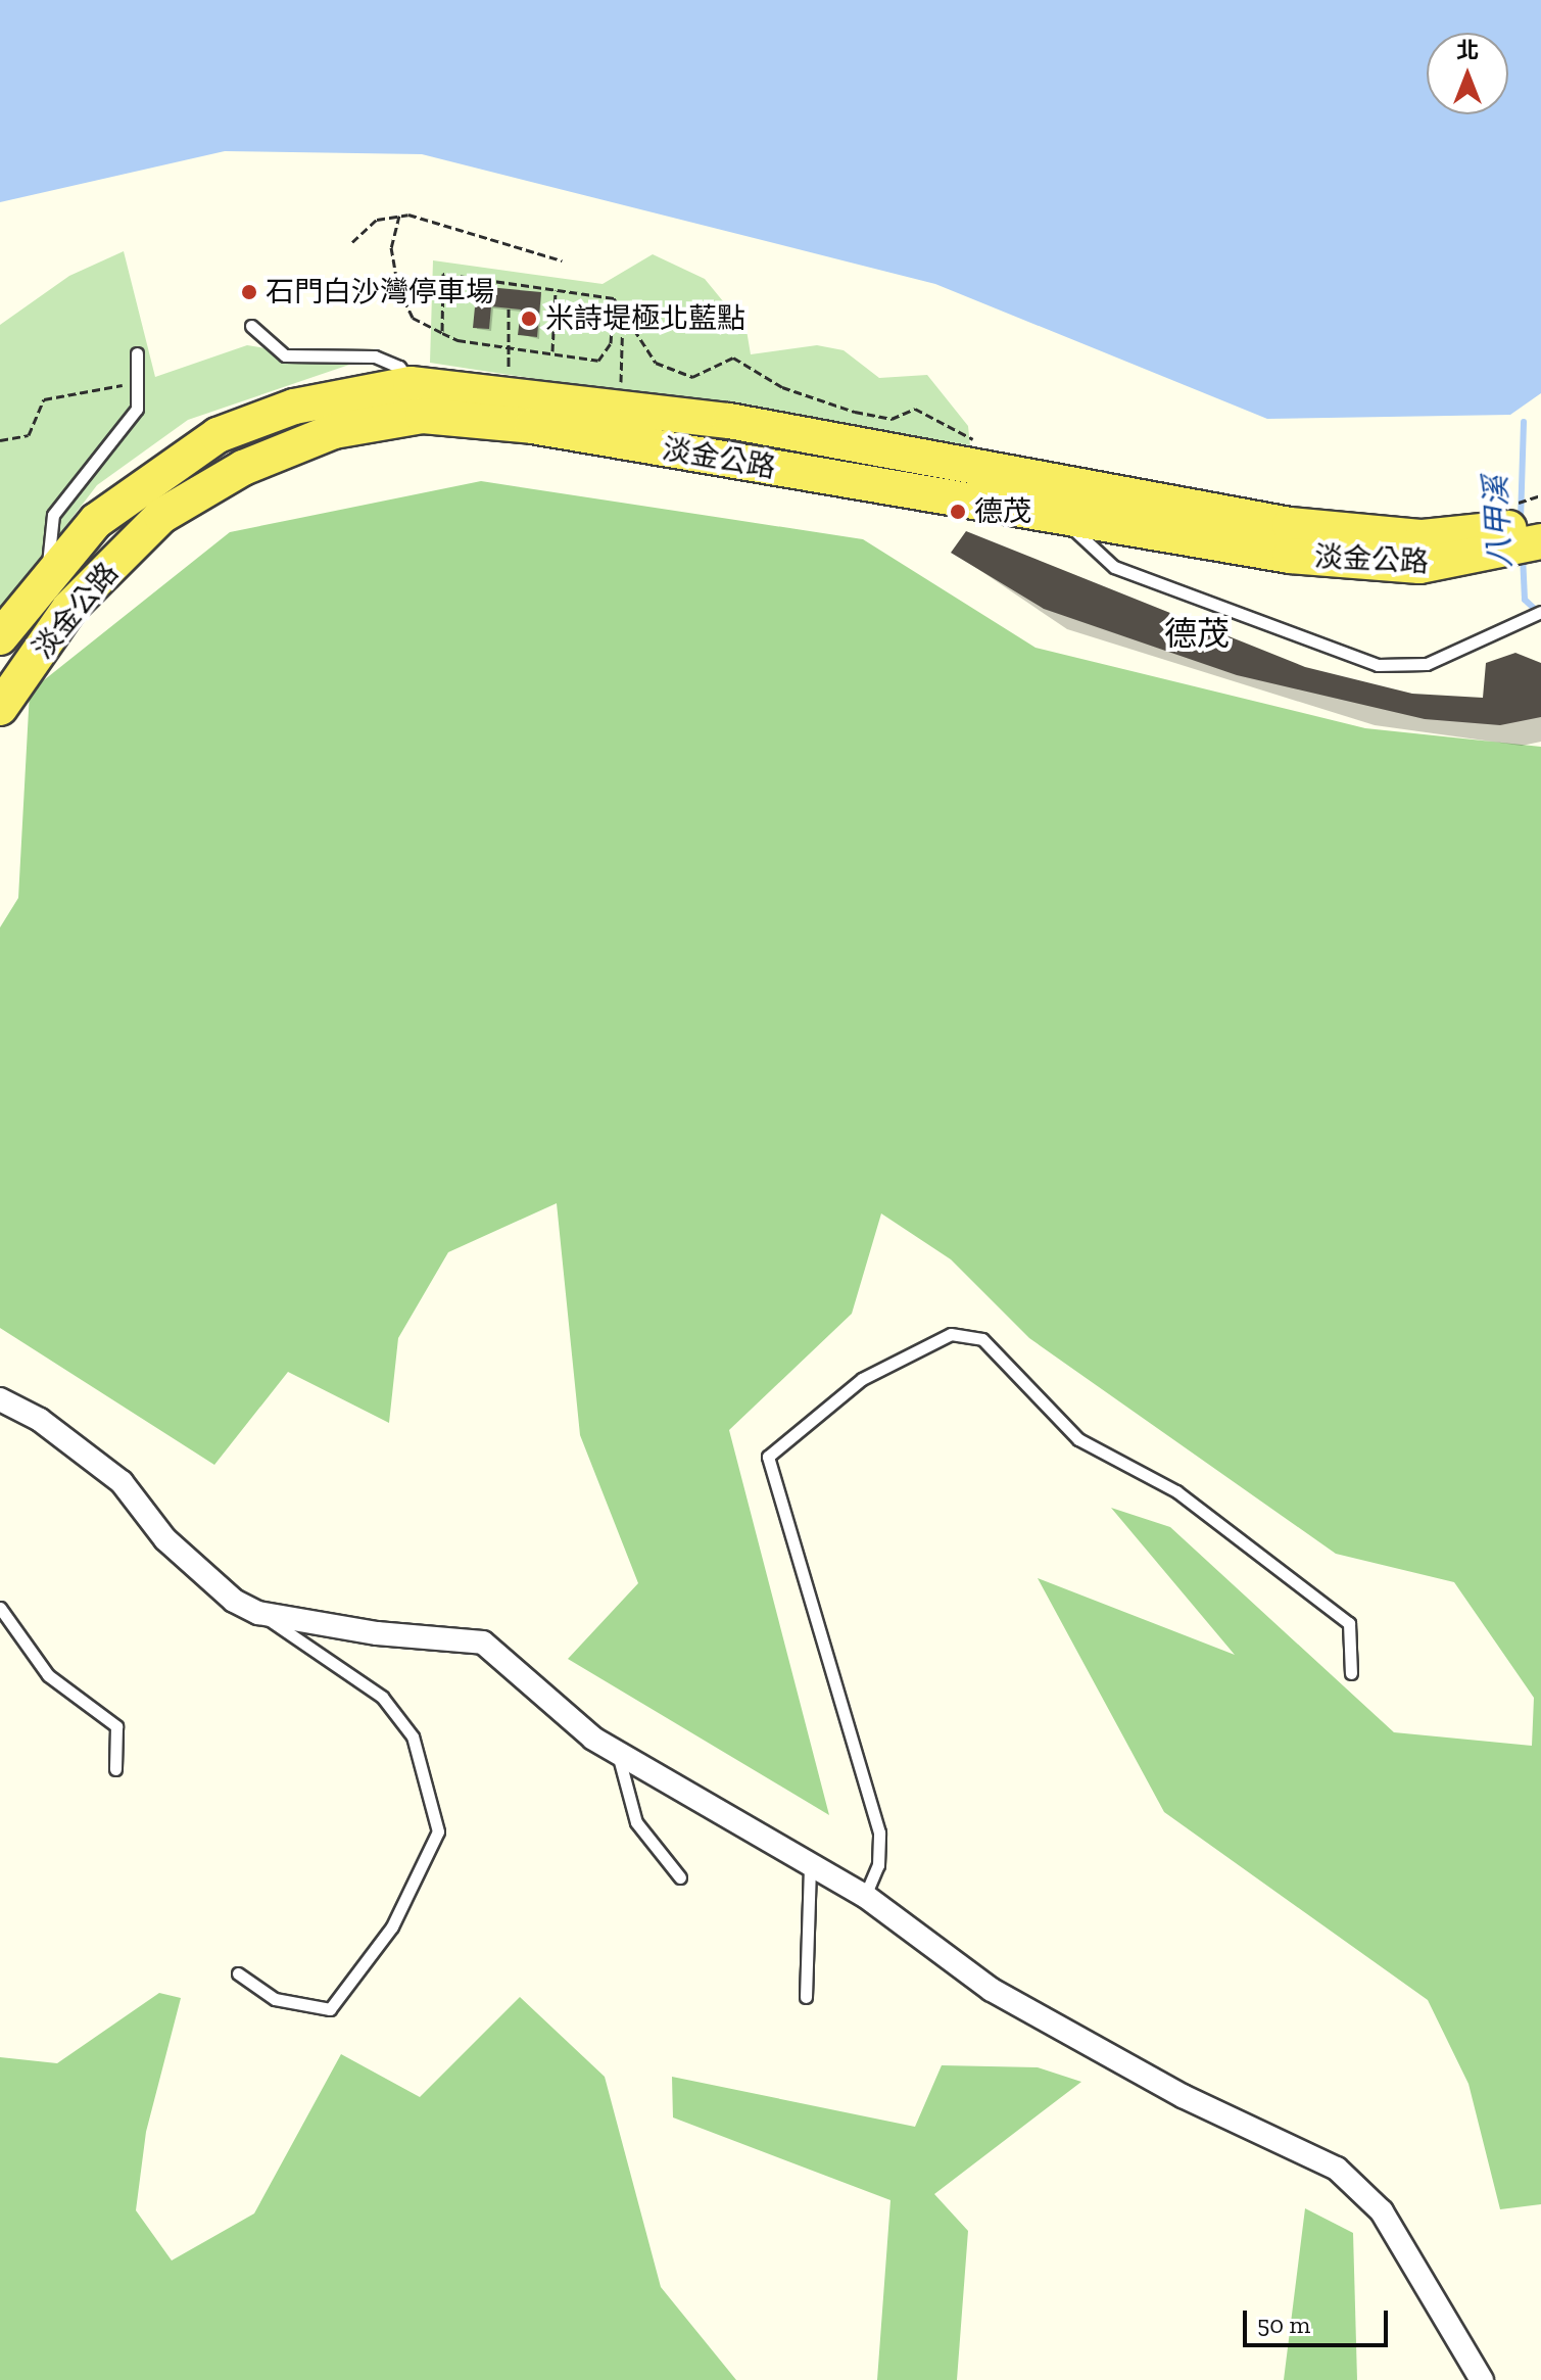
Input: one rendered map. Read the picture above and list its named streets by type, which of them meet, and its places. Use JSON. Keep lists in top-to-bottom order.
{
  "streets": {
    "main road": ["淡金公路"]
  },
  "districts": ["德茂"],
  "water": ["八甲溪"],
  "places": ["石門白沙灣停車場", "米詩堤極北藍點", "德茂"],
  "scale_bar": "50 m",
  "north": "top"
}
